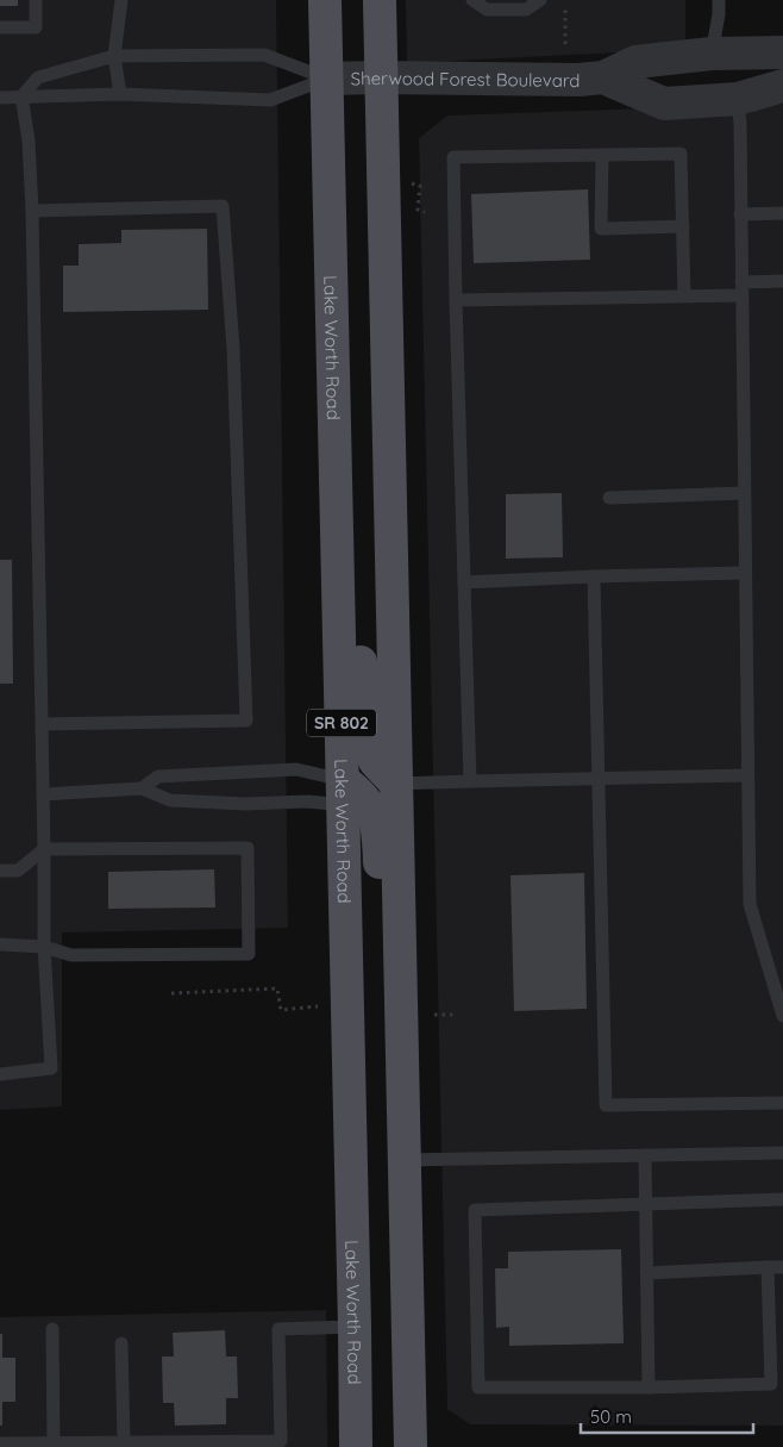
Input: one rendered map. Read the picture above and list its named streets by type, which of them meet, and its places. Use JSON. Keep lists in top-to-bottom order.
{
  "streets": {
    "main road": ["Lake Worth Road", "SR 802"],
    "street": ["Sherwood Forest Boulevard"]
  },
  "crossings": [
    ["Sherwood Forest Boulevard", "Lake Worth Road"],
    ["Sherwood Forest Boulevard", "SR 802"]
  ],
  "scale_bar": "50 m"
}
